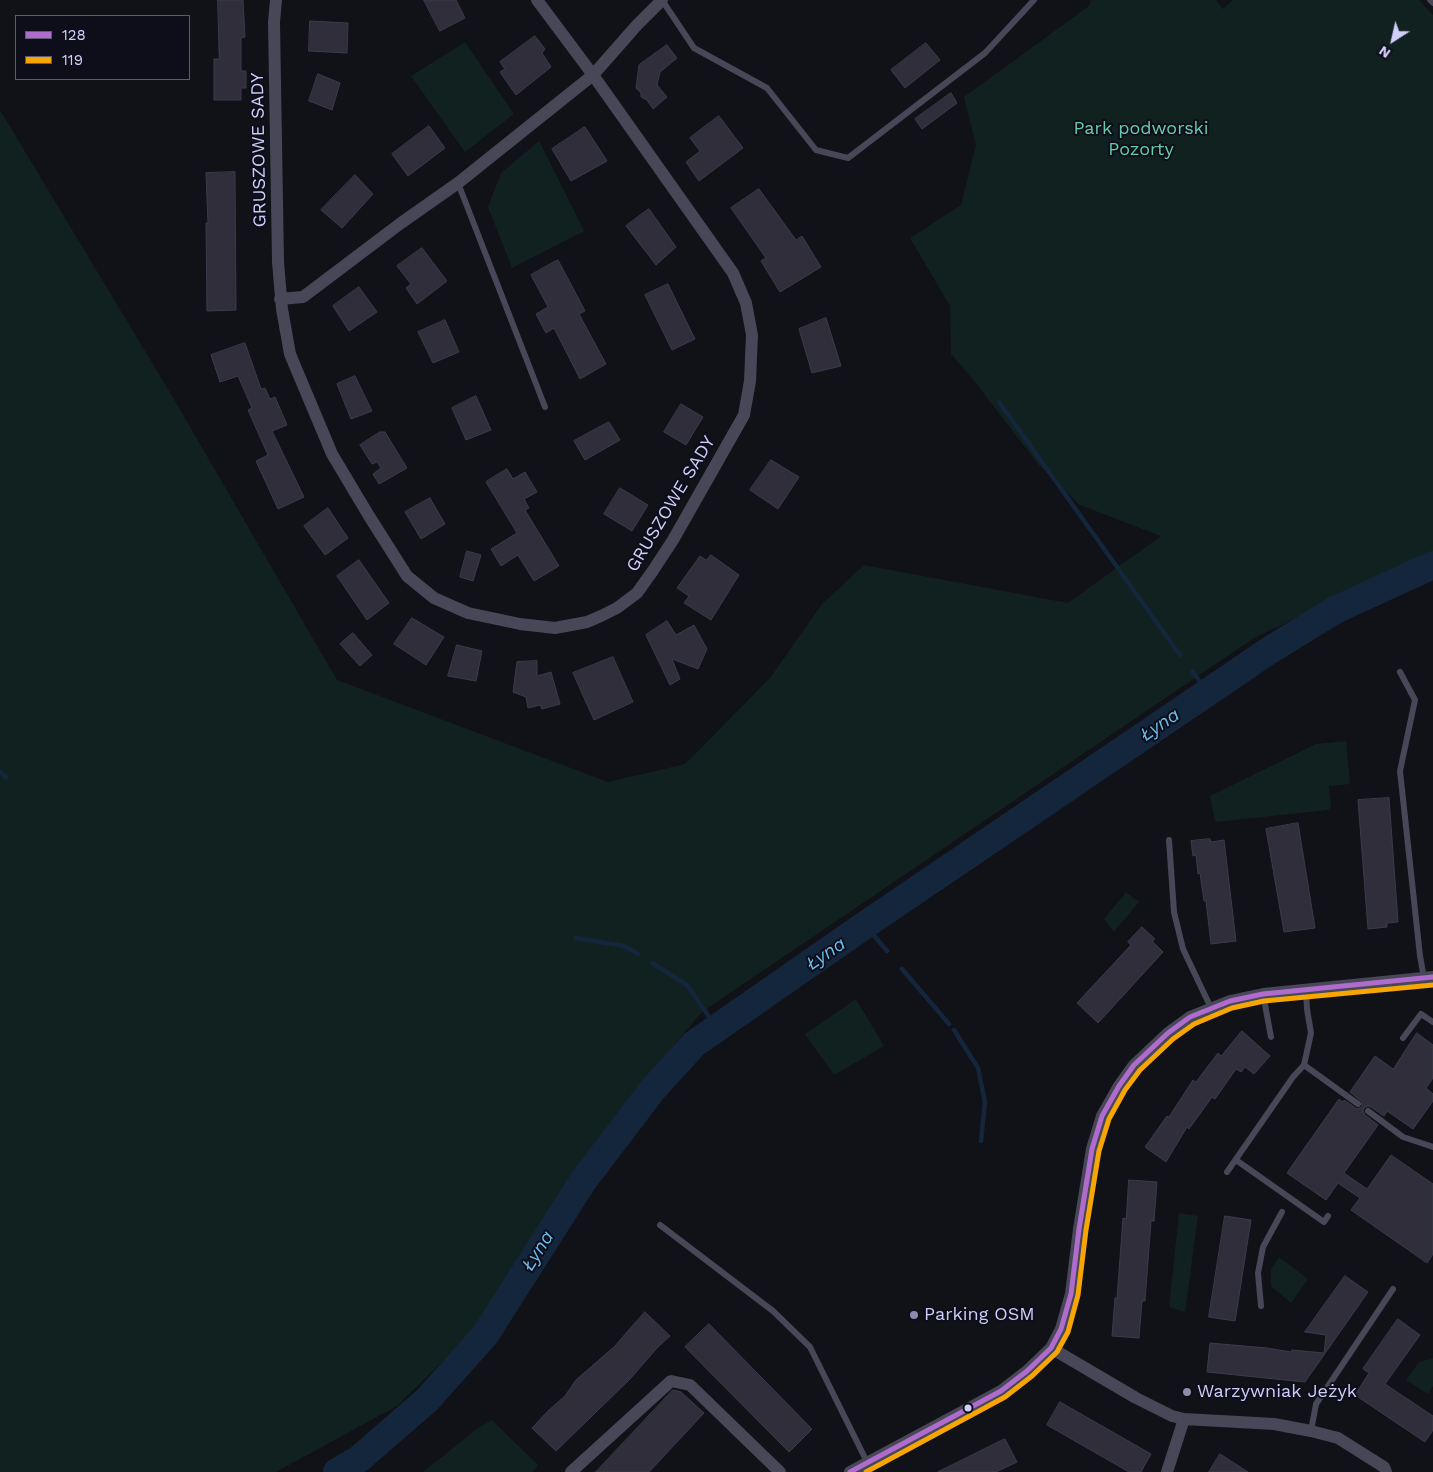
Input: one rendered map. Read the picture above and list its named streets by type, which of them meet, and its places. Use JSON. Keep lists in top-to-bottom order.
{
  "streets": {
    "street": ["GRUSZOWE SADY"]
  },
  "water": ["Łyna"],
  "parks": ["Park podworski Pozorty"],
  "places": ["Parking OSM", "Warzywniak Jeżyk"],
  "lines": ["transit line 128", "transit line 119"],
  "legend": ["128", "119"],
  "north": "bottom left"
}
